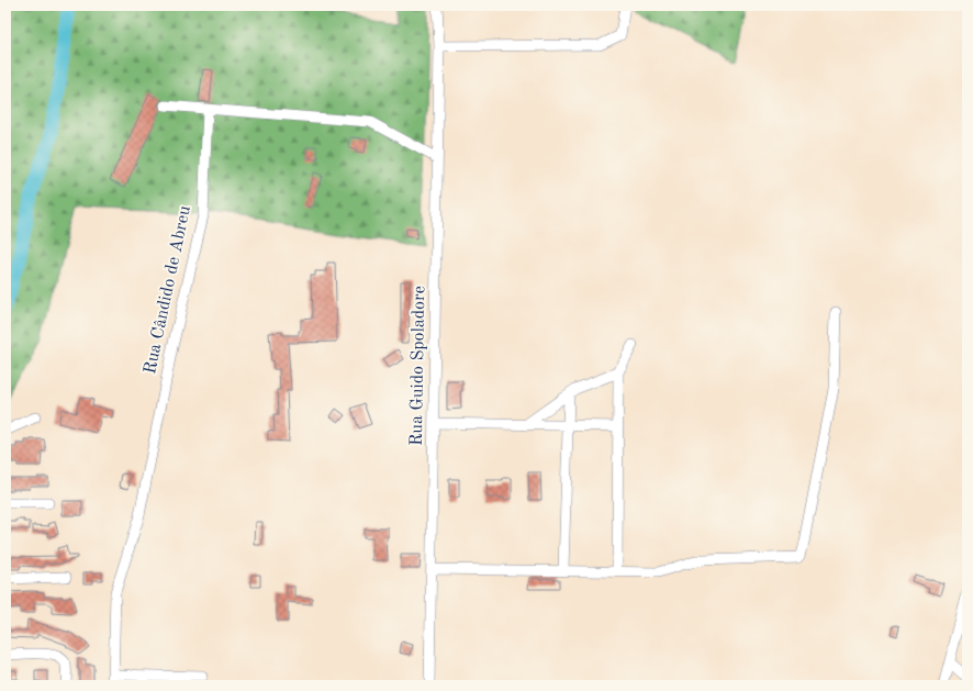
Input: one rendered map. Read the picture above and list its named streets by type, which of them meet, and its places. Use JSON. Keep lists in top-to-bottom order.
{
  "streets": {
    "street": ["Rua Cândido de Abreu", "Rua Guido Spoladore"]
  }
}
